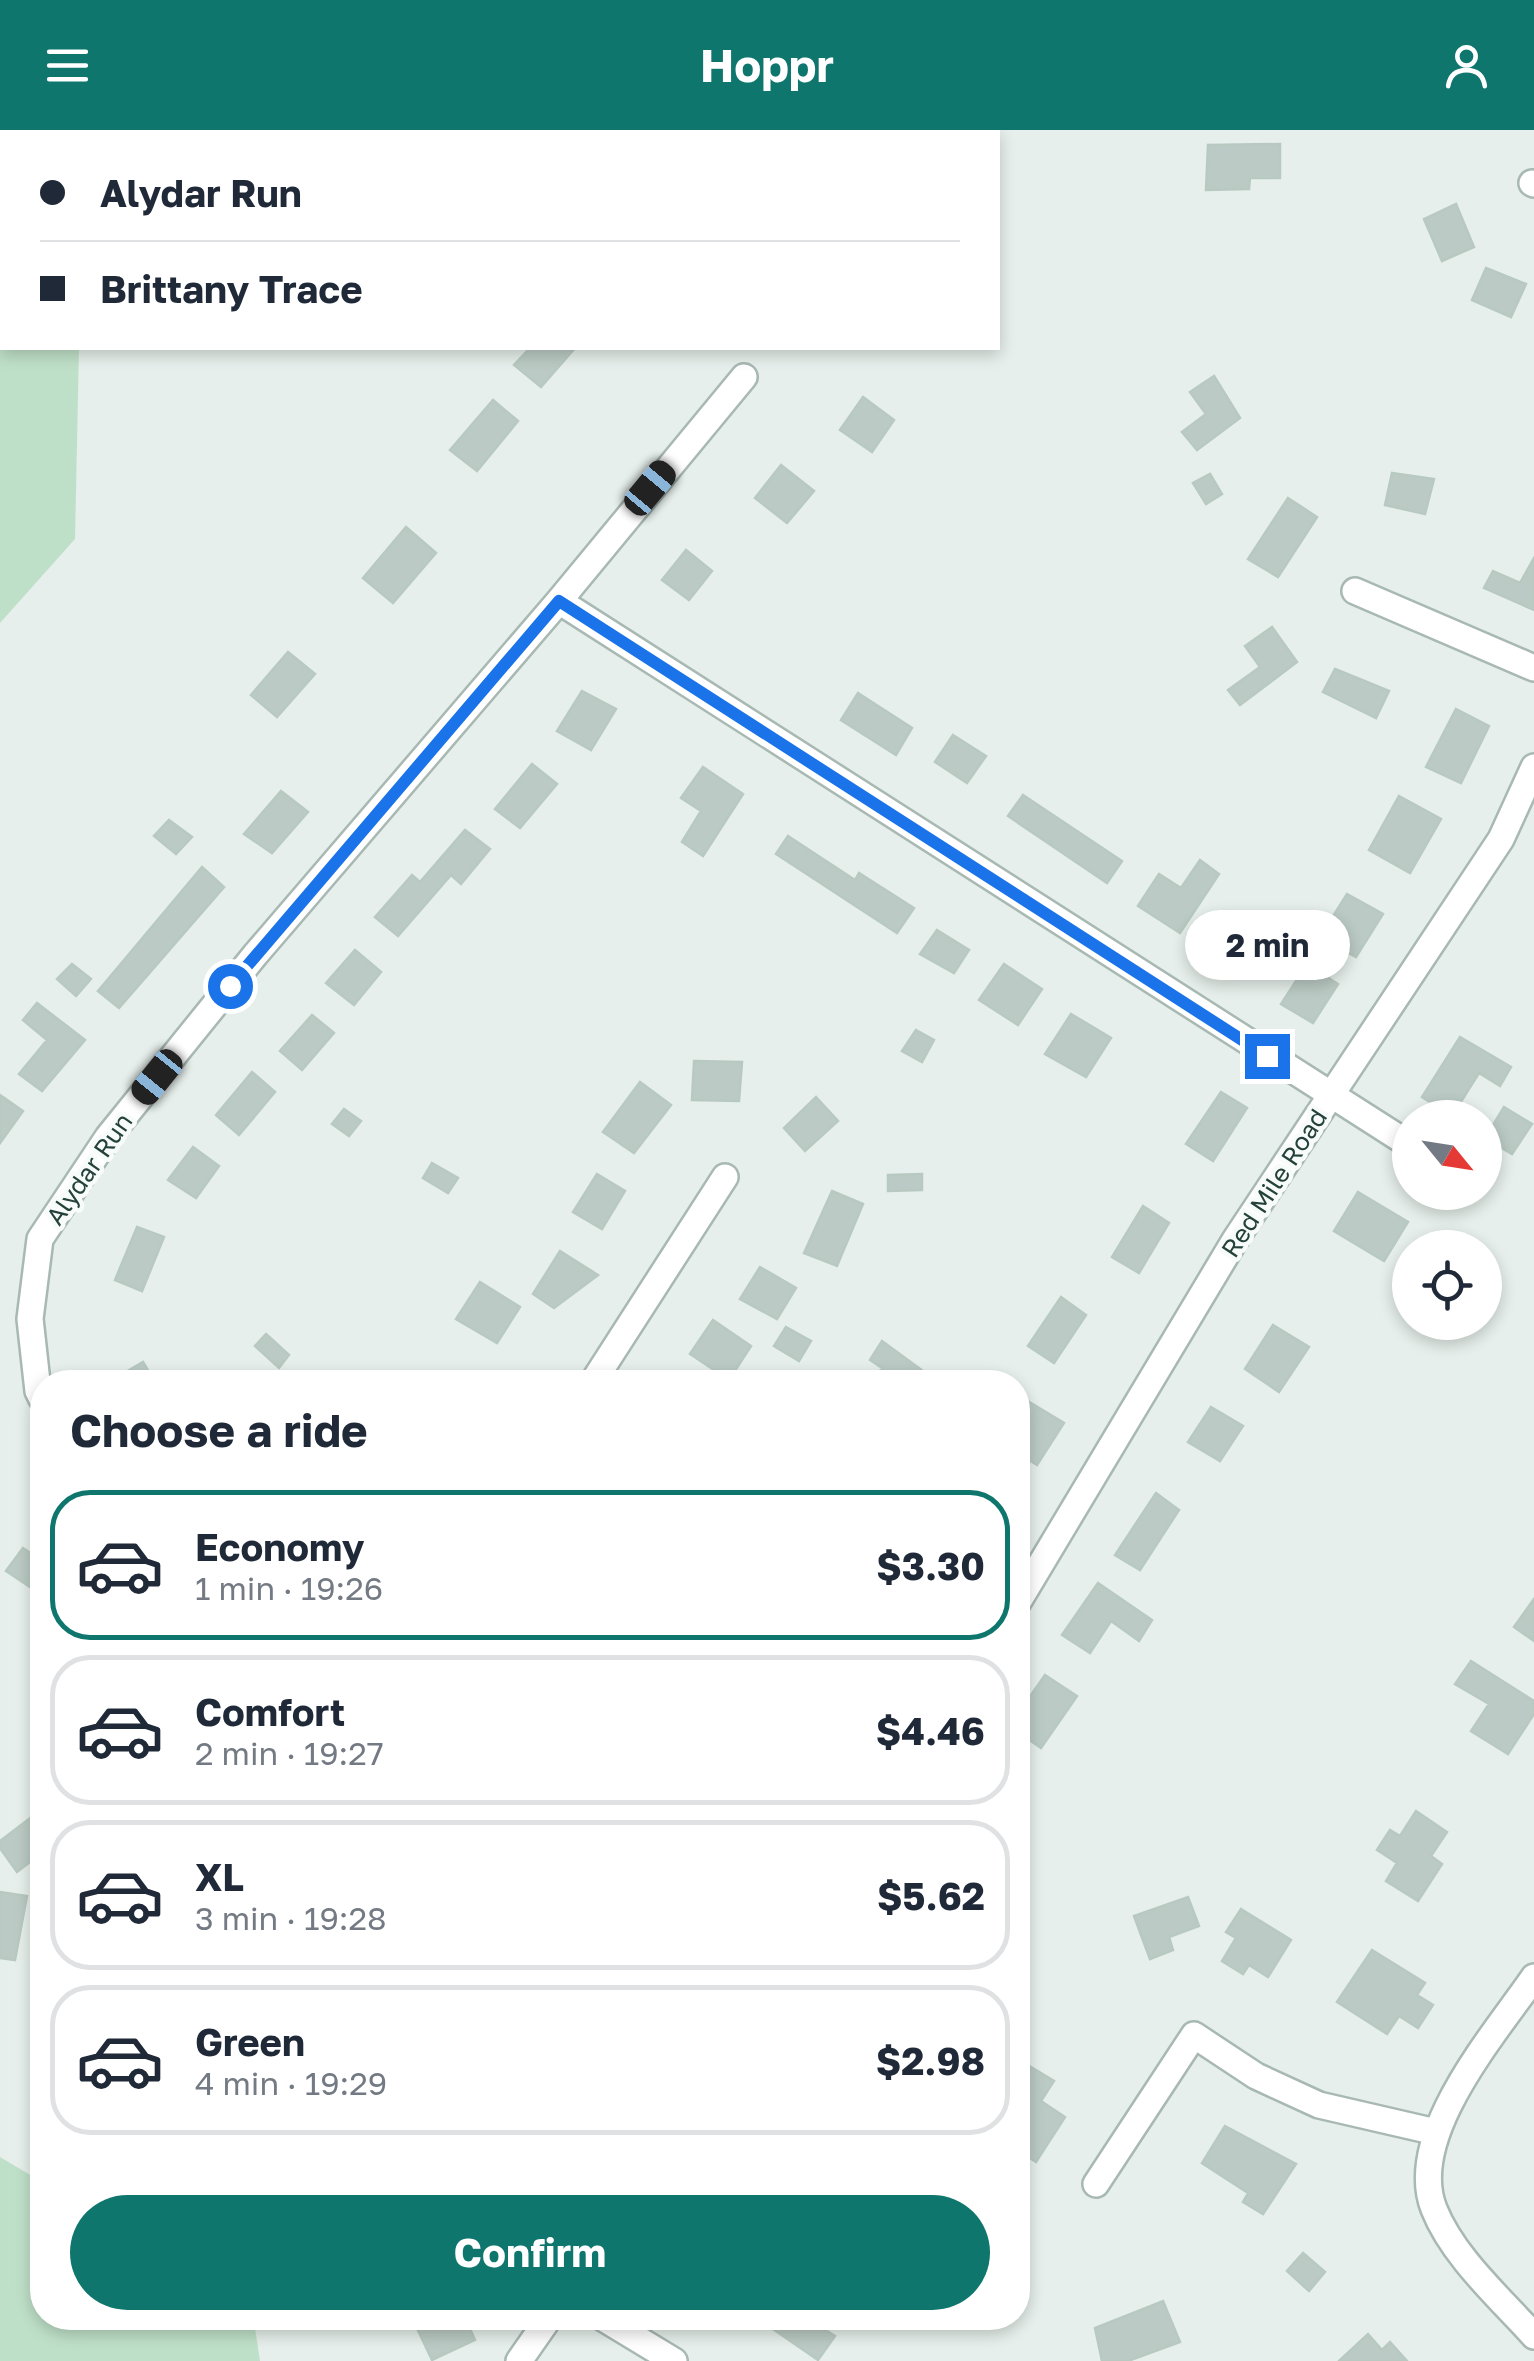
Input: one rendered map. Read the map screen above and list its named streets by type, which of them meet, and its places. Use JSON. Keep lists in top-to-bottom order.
{
  "streets": {
    "street": ["Alydar Run", "Red Mile Road"]
  },
  "north": "bottom right",
  "page": {
    "header": "Hoppr",
    "banner": ["Alydar Run", "Brittany Trace"],
    "bubble": "2 min",
    "heading": "Choose a ride",
    "list": [
      {
        "name": "Economy",
        "note": "1 min · 19:26",
        "value": "$3.30"
      },
      {
        "name": "Comfort",
        "note": "2 min · 19:27",
        "value": "$4.46"
      },
      {
        "name": "XL",
        "note": "3 min · 19:28",
        "value": "$5.62"
      },
      {
        "name": "Green",
        "note": "4 min · 19:29",
        "value": "$2.98"
      }
    ],
    "buttons": "Confirm"
  }
}
